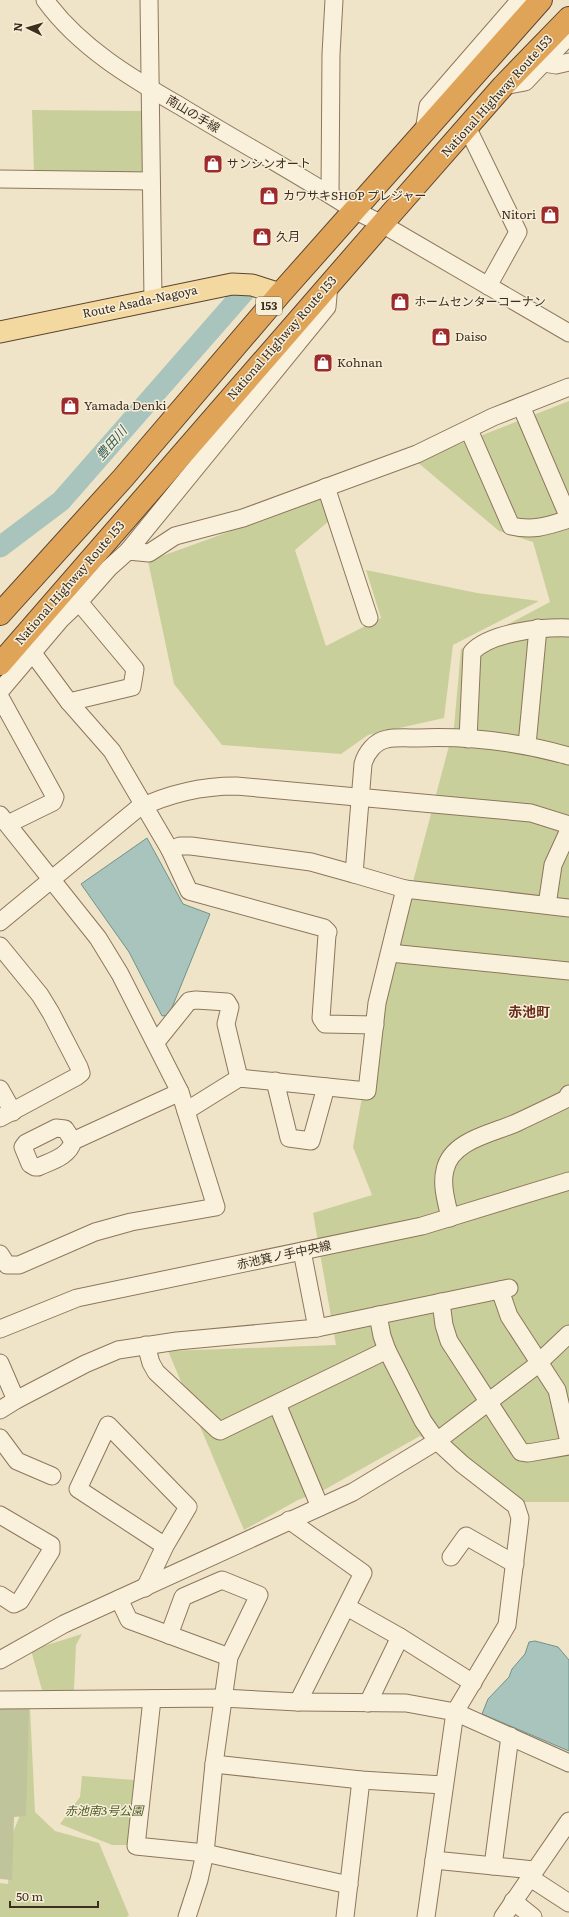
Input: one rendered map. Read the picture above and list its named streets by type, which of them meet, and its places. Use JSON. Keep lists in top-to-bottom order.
{
  "streets": {
    "highway": ["National Highway Route 153", "153"],
    "main road": ["Route Asada-Nagoya"],
    "street": ["南山の手線", "赤池箕ノ手中央線"]
  },
  "crossings": [
    ["National Highway Route 153", "南山の手線"],
    ["南山の手線", "153"],
    ["Route Asada-Nagoya", "153"]
  ],
  "districts": ["赤池町"],
  "water": ["豊田川"],
  "parks": ["赤池南3号公園"],
  "places": {
    "shop": [
      "サンシンオート",
      "カワサキSHOP プレジャー",
      "Nitori",
      "久月",
      "ホームセンターコーナン",
      "Daiso",
      "Kohnan",
      "Yamada Denki"
    ]
  },
  "scale_bar": "50 m",
  "north": "left"
}
